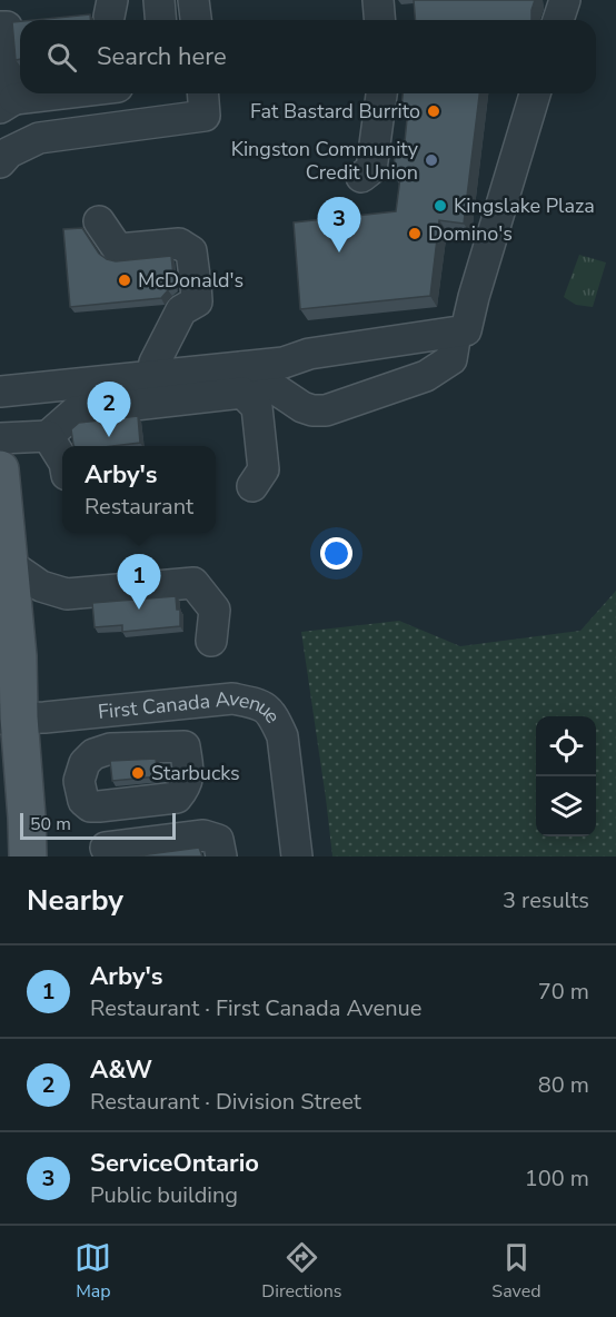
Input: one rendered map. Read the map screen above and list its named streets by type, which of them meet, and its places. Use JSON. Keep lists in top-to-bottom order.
{
  "streets": {
    "street": ["First Canada Avenue"]
  },
  "places": [
    "Fat Bastard Burrito",
    "Kingston Community Credit Union",
    "Kingslake Plaza",
    "Domino's",
    "McDonald's",
    "Starbucks"
  ],
  "scale_bar": "50 m",
  "page": {
    "search": "Search here",
    "pins": ["3", "2", "1"],
    "popup": ["Arby's", "Restaurant"],
    "scale": "50 m",
    "heading": ["Nearby", "3 results"],
    "list": [
      {
        "mark": "1",
        "name": "Arby's",
        "note": "Restaurant · First Canada Avenue",
        "value": "70 m"
      },
      {
        "mark": "2",
        "name": "A&W",
        "note": "Restaurant · Division Street",
        "value": "80 m"
      },
      {
        "mark": "3",
        "name": "ServiceOntario",
        "note": "Public building",
        "value": "100 m"
      }
    ],
    "nav": ["Map", "Directions", "Saved"]
  }
}
